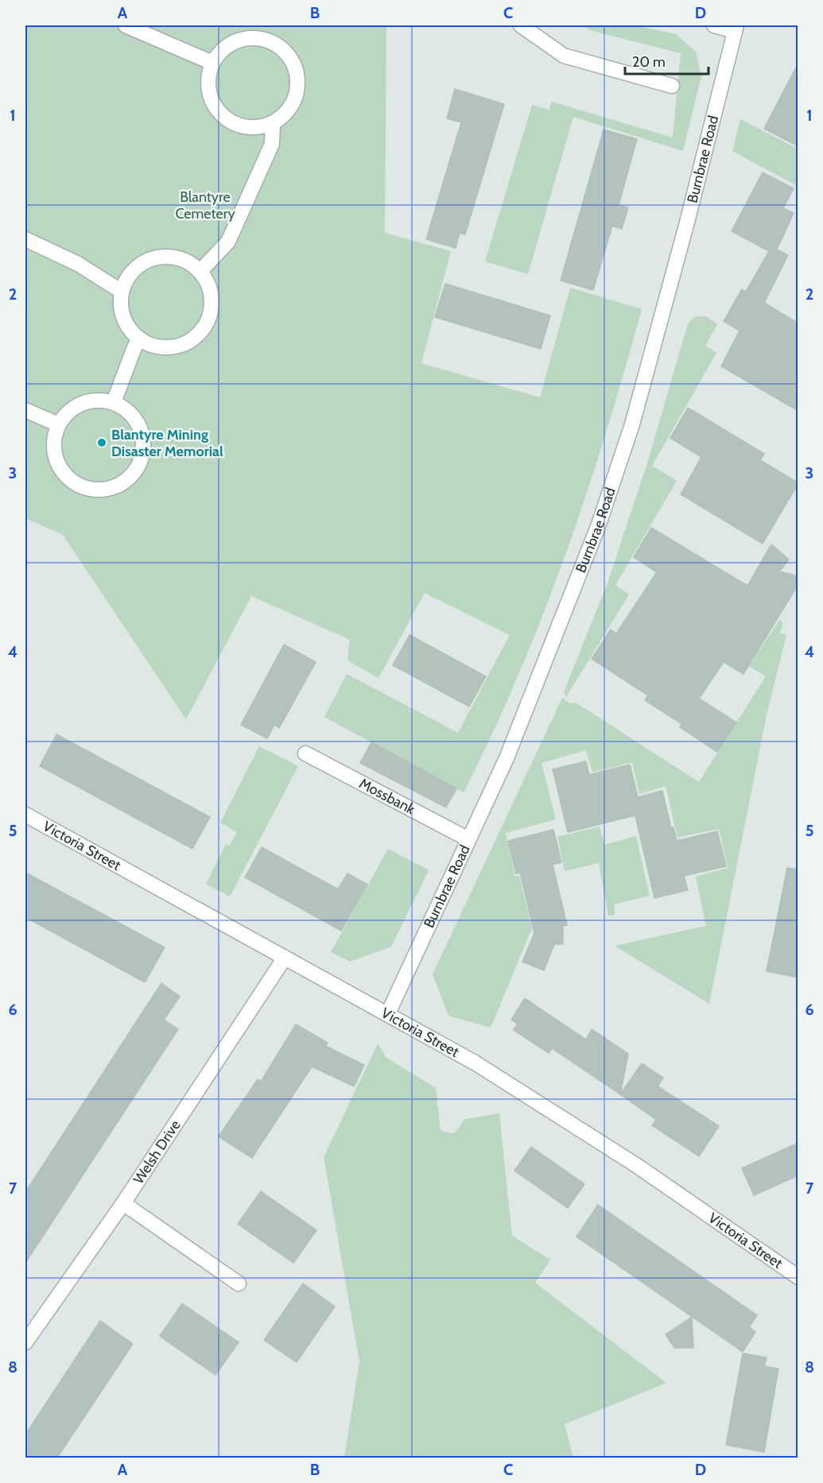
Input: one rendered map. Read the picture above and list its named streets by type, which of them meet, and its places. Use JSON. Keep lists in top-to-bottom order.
{
  "streets": {
    "street": [
      "Burnbrae Road",
      "Mossbank",
      "Victoria Street",
      "Welsh Drive"
    ]
  },
  "crossings": [
    ["Burnbrae Road", "Mossbank"],
    ["Burnbrae Road", "Victoria Street"],
    ["Victoria Street", "Welsh Drive"]
  ],
  "parks": ["Blantyre Cemetery"],
  "places": ["Blantyre Mining Disaster Memorial"],
  "scale_bar": "20 m",
  "grid": {
    "columns": [
      "A",
      "B",
      "C",
      "D"
    ],
    "rows": [
      "1",
      "2",
      "3",
      "4",
      "5",
      "6",
      "7",
      "8"
    ]
  }
}
